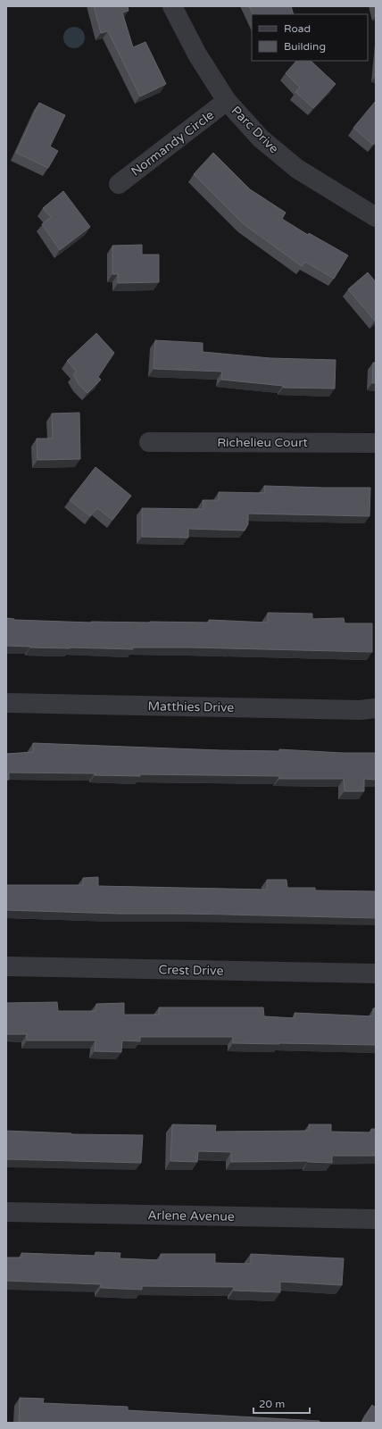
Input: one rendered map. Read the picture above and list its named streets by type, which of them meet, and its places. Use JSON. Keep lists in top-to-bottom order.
{
  "streets": {
    "street": [
      "Parc Drive",
      "Normandy Circle",
      "Richelieu Court",
      "Matthies Drive",
      "Crest Drive",
      "Arlene Avenue"
    ]
  },
  "crossings": [
    ["Parc Drive", "Normandy Circle"]
  ],
  "legend": ["Road", "Building"],
  "scale_bar": "20 m"
}
